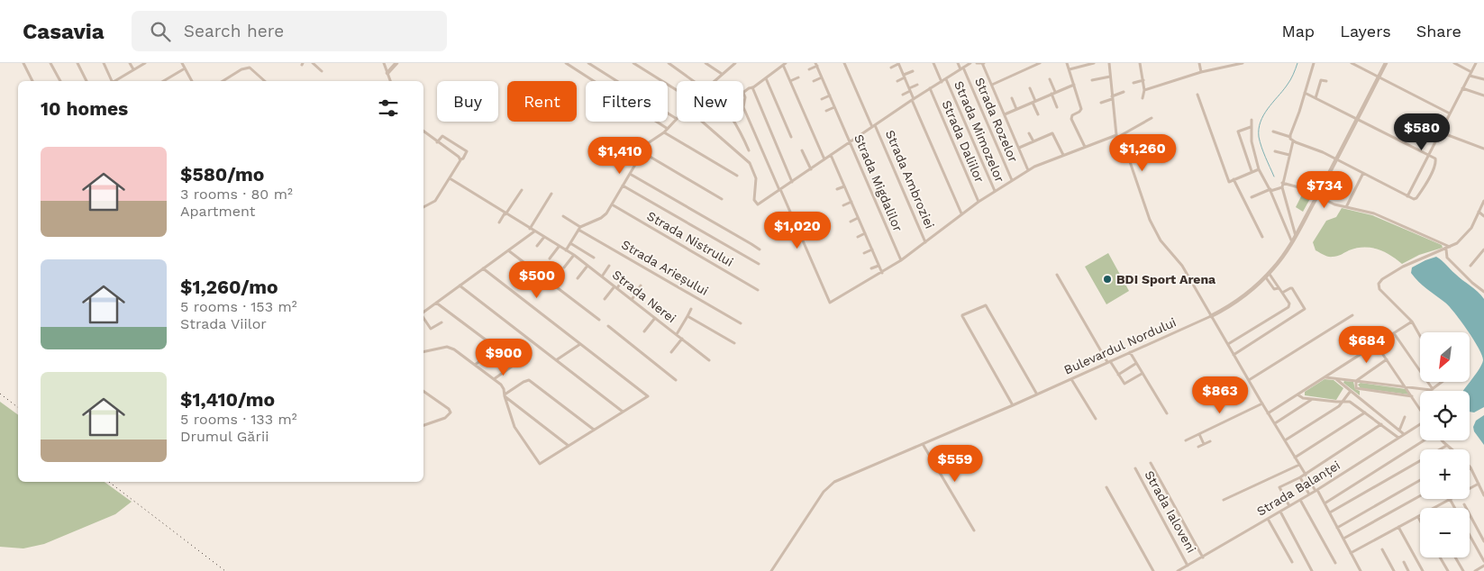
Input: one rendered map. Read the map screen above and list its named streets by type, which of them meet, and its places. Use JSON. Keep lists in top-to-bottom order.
{
  "streets": {
    "street": [
      "Strada Rozelor",
      "Strada Mimozelor",
      "Strada Daliilor",
      "Strada Ambroziei",
      "Strada Migdalilor",
      "Strada Nistrului",
      "Strada Arieșului",
      "Strada Nerei",
      "Bulevardul Nordului",
      "Strada Balanței",
      "Strada Ialoveni"
    ]
  },
  "crossings": [
    ["Strada Balanței", "Strada Ialoveni"]
  ],
  "places": ["BDI Sport Arena"],
  "north": "bottom left",
  "page": {
    "header": "Casavia",
    "search": "Search here",
    "nav": ["Map", "Layers", "Share"],
    "chip": [
      "Buy",
      "Rent",
      "Filters",
      "New"
    ],
    "heading": "10 homes",
    "price": [
      "$580",
      "$1,260",
      "$1,410",
      "$734",
      "$1,020",
      "$500",
      "$684",
      "$900",
      "$863",
      "$559"
    ],
    "list": [
      {
        "name": "$580/mo",
        "note": "3 rooms · 80 m² · Apartment"
      },
      {
        "name": "$1,260/mo",
        "note": "5 rooms · 153 m² · Strada Viilor"
      },
      {
        "name": "$1,410/mo",
        "note": "5 rooms · 133 m² · Drumul Gării"
      }
    ],
    "map_buttons": ["+", "−"]
  }
}
